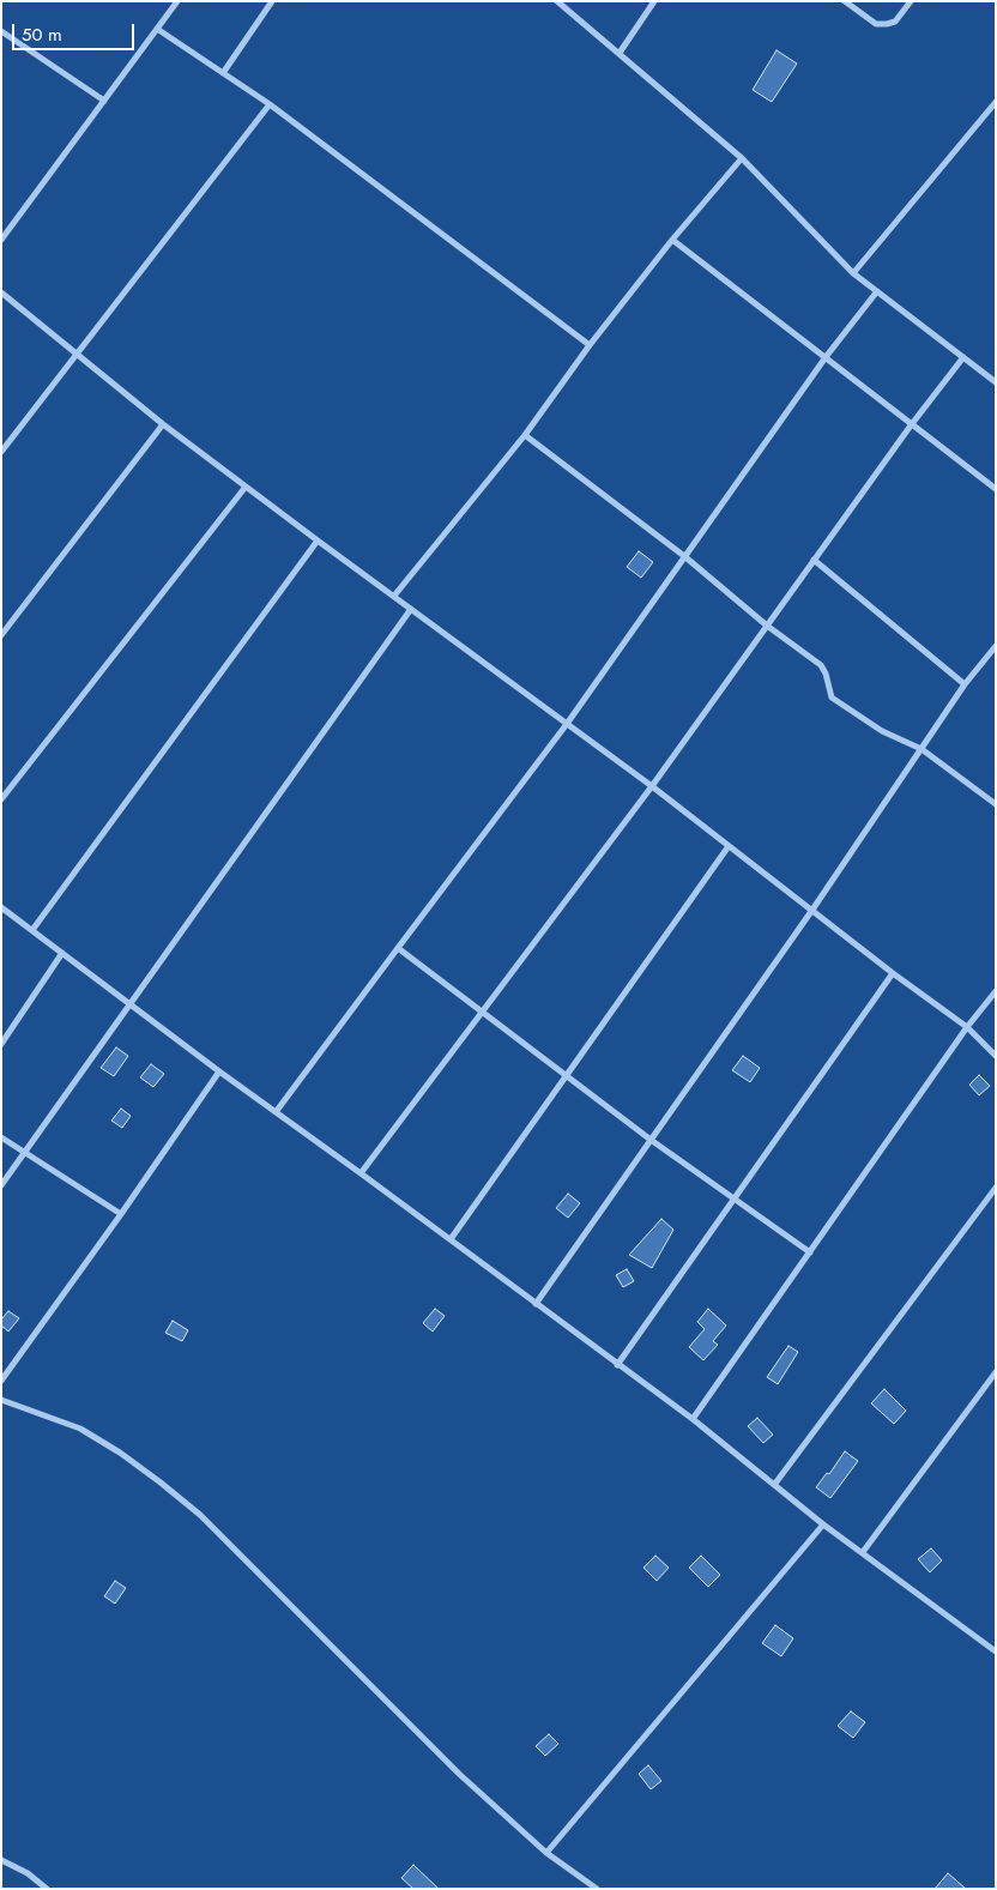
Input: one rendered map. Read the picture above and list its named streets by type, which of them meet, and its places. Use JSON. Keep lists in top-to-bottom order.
{
  "scale_bar": "50 m"
}
